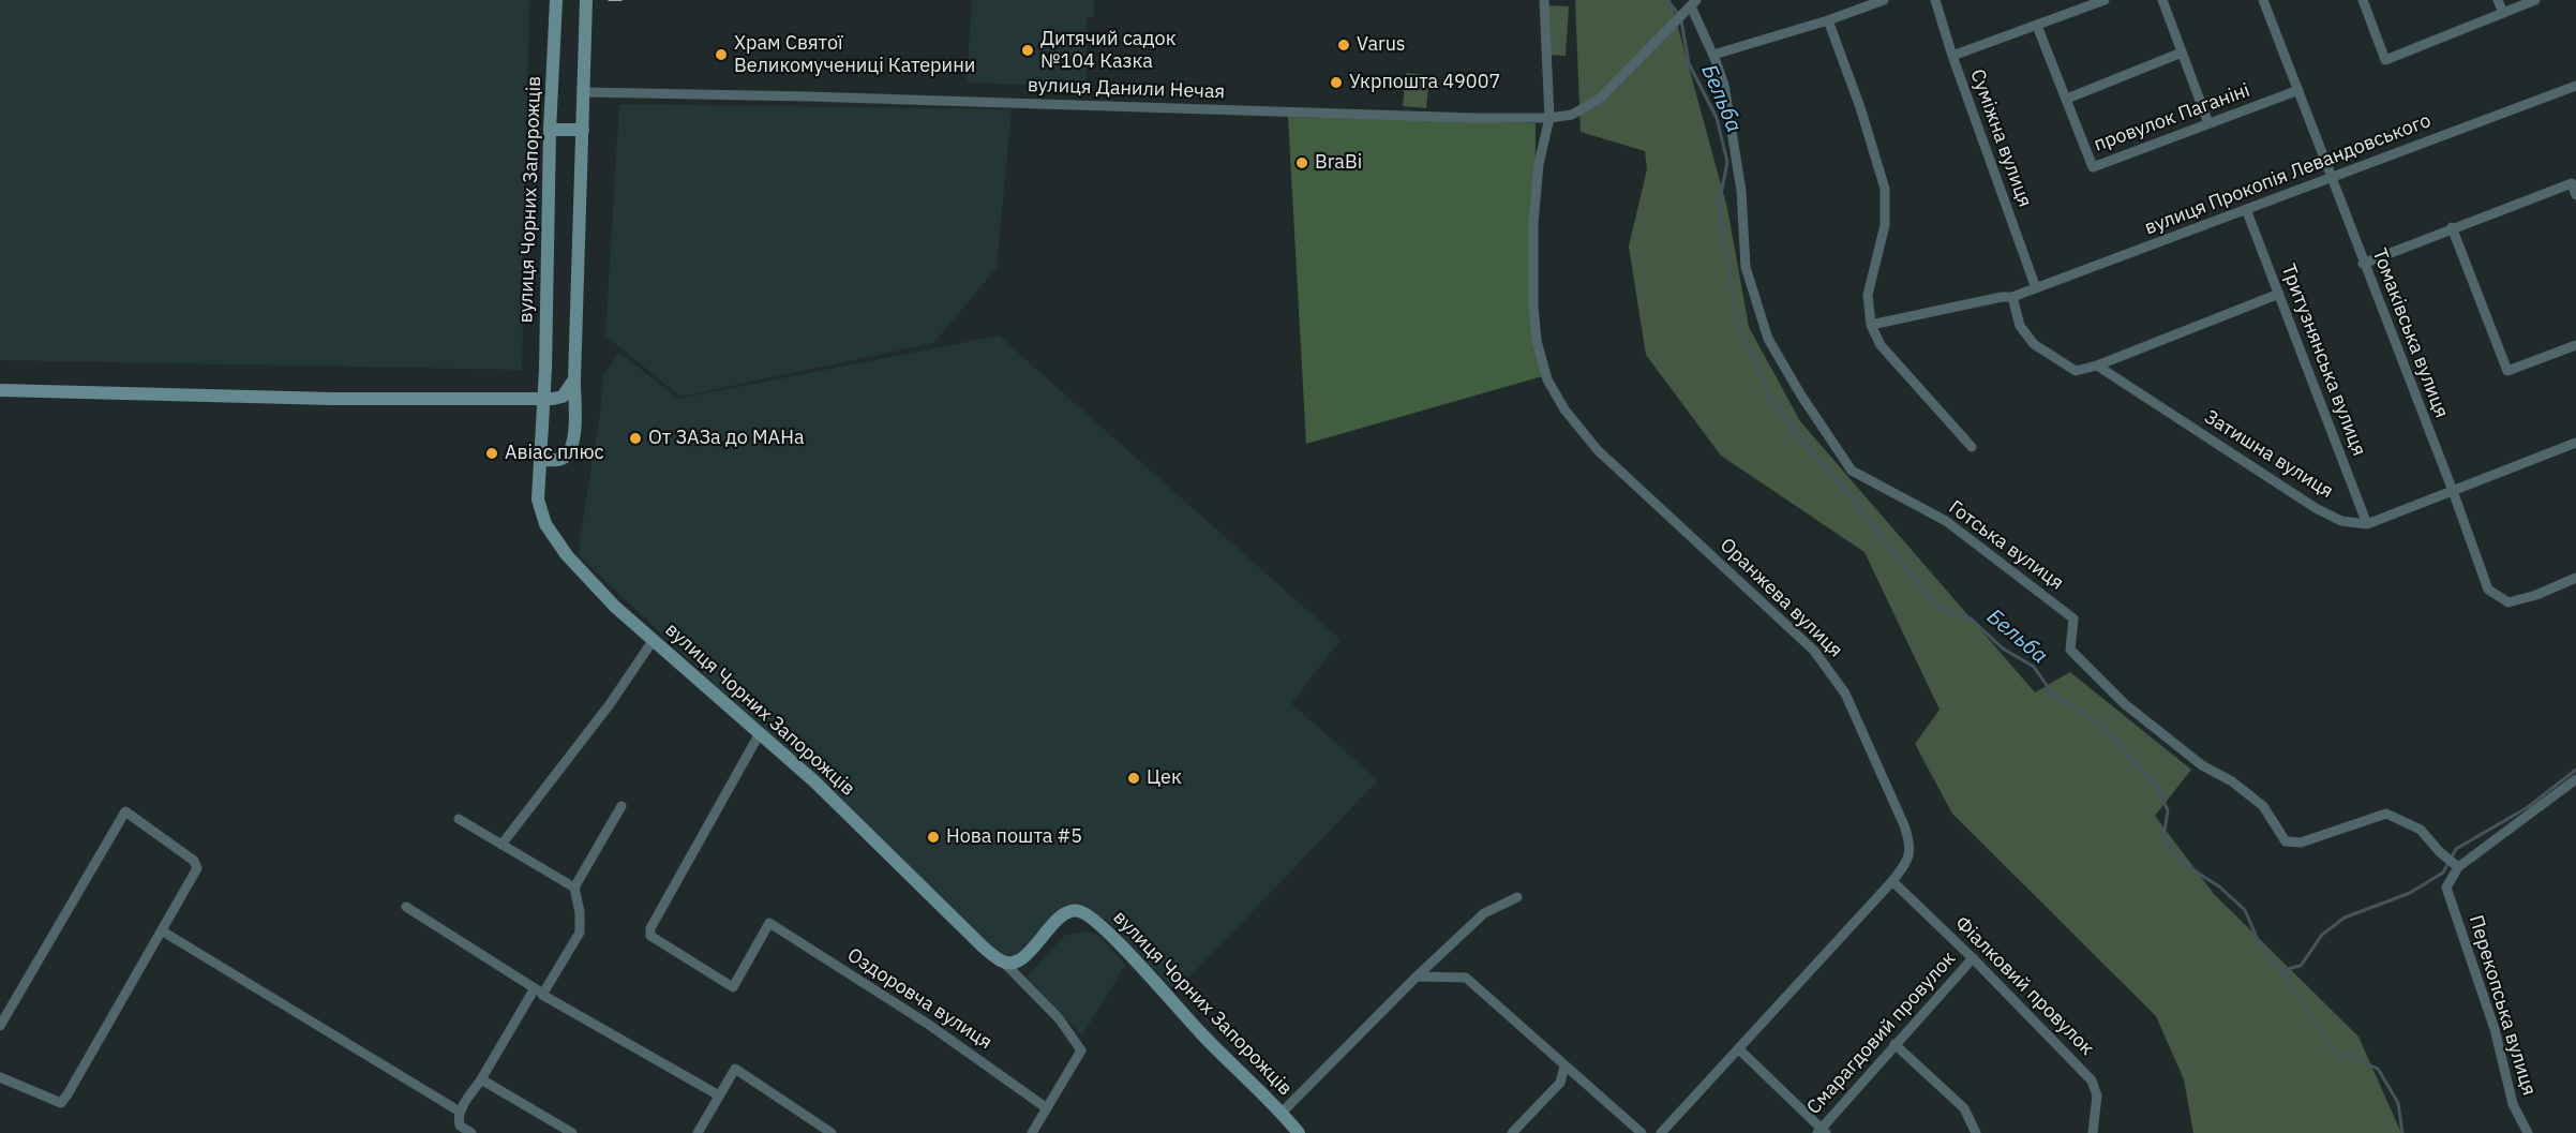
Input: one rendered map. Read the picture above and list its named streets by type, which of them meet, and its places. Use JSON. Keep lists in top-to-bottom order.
{
  "streets": {
    "main road": ["вулиця Чорних Запорожців"],
    "street": [
      "вулиця Данили Нечая",
      "провулок Паганіні",
      "Суміжна вулиця",
      "вулиця Прокопія Левандовського",
      "Томаківська вулиця",
      "Тритузнянська вулиця",
      "Затишна вулиця",
      "Готська вулиця",
      "Оранжева вулиця",
      "Фіалковий провулок",
      "Оздоровча вулиця",
      "Перекопська вулиця",
      "Смарагдовий провулок"
    ]
  },
  "crossings": [
    ["вулиця Данили Нечая", "Готська вулиця"],
    ["вулиця Данили Нечая", "Оранжева вулиця"],
    ["провулок Паганіні", "Томаківська вулиця"],
    ["Суміжна вулиця", "вулиця Прокопія Левандовського"],
    ["вулиця Прокопія Левандовського", "Томаківська вулиця"],
    ["вулиця Прокопія Левандовського", "Тритузнянська вулиця"],
    ["вулиця Чорних Запорожців", "Оздоровча вулиця"],
    ["Тритузнянська вулиця", "Затишна вулиця"],
    ["Готська вулиця", "Перекопська вулиця"],
    ["Оранжева вулиця", "Фіалковий провулок"],
    ["Фіалковий провулок", "Смарагдовий провулок"]
  ],
  "water": ["Бельба"],
  "places": [
    "Varus",
    "Дитячий садок №104 Казка",
    "Храм Святої Великомучениці Катерини",
    "Укрпошта 49007",
    "BraBi",
    "От ЗАЗа до МАНа",
    "Авіас плюс",
    "Цек",
    "Нова пошта #5"
  ]
}
